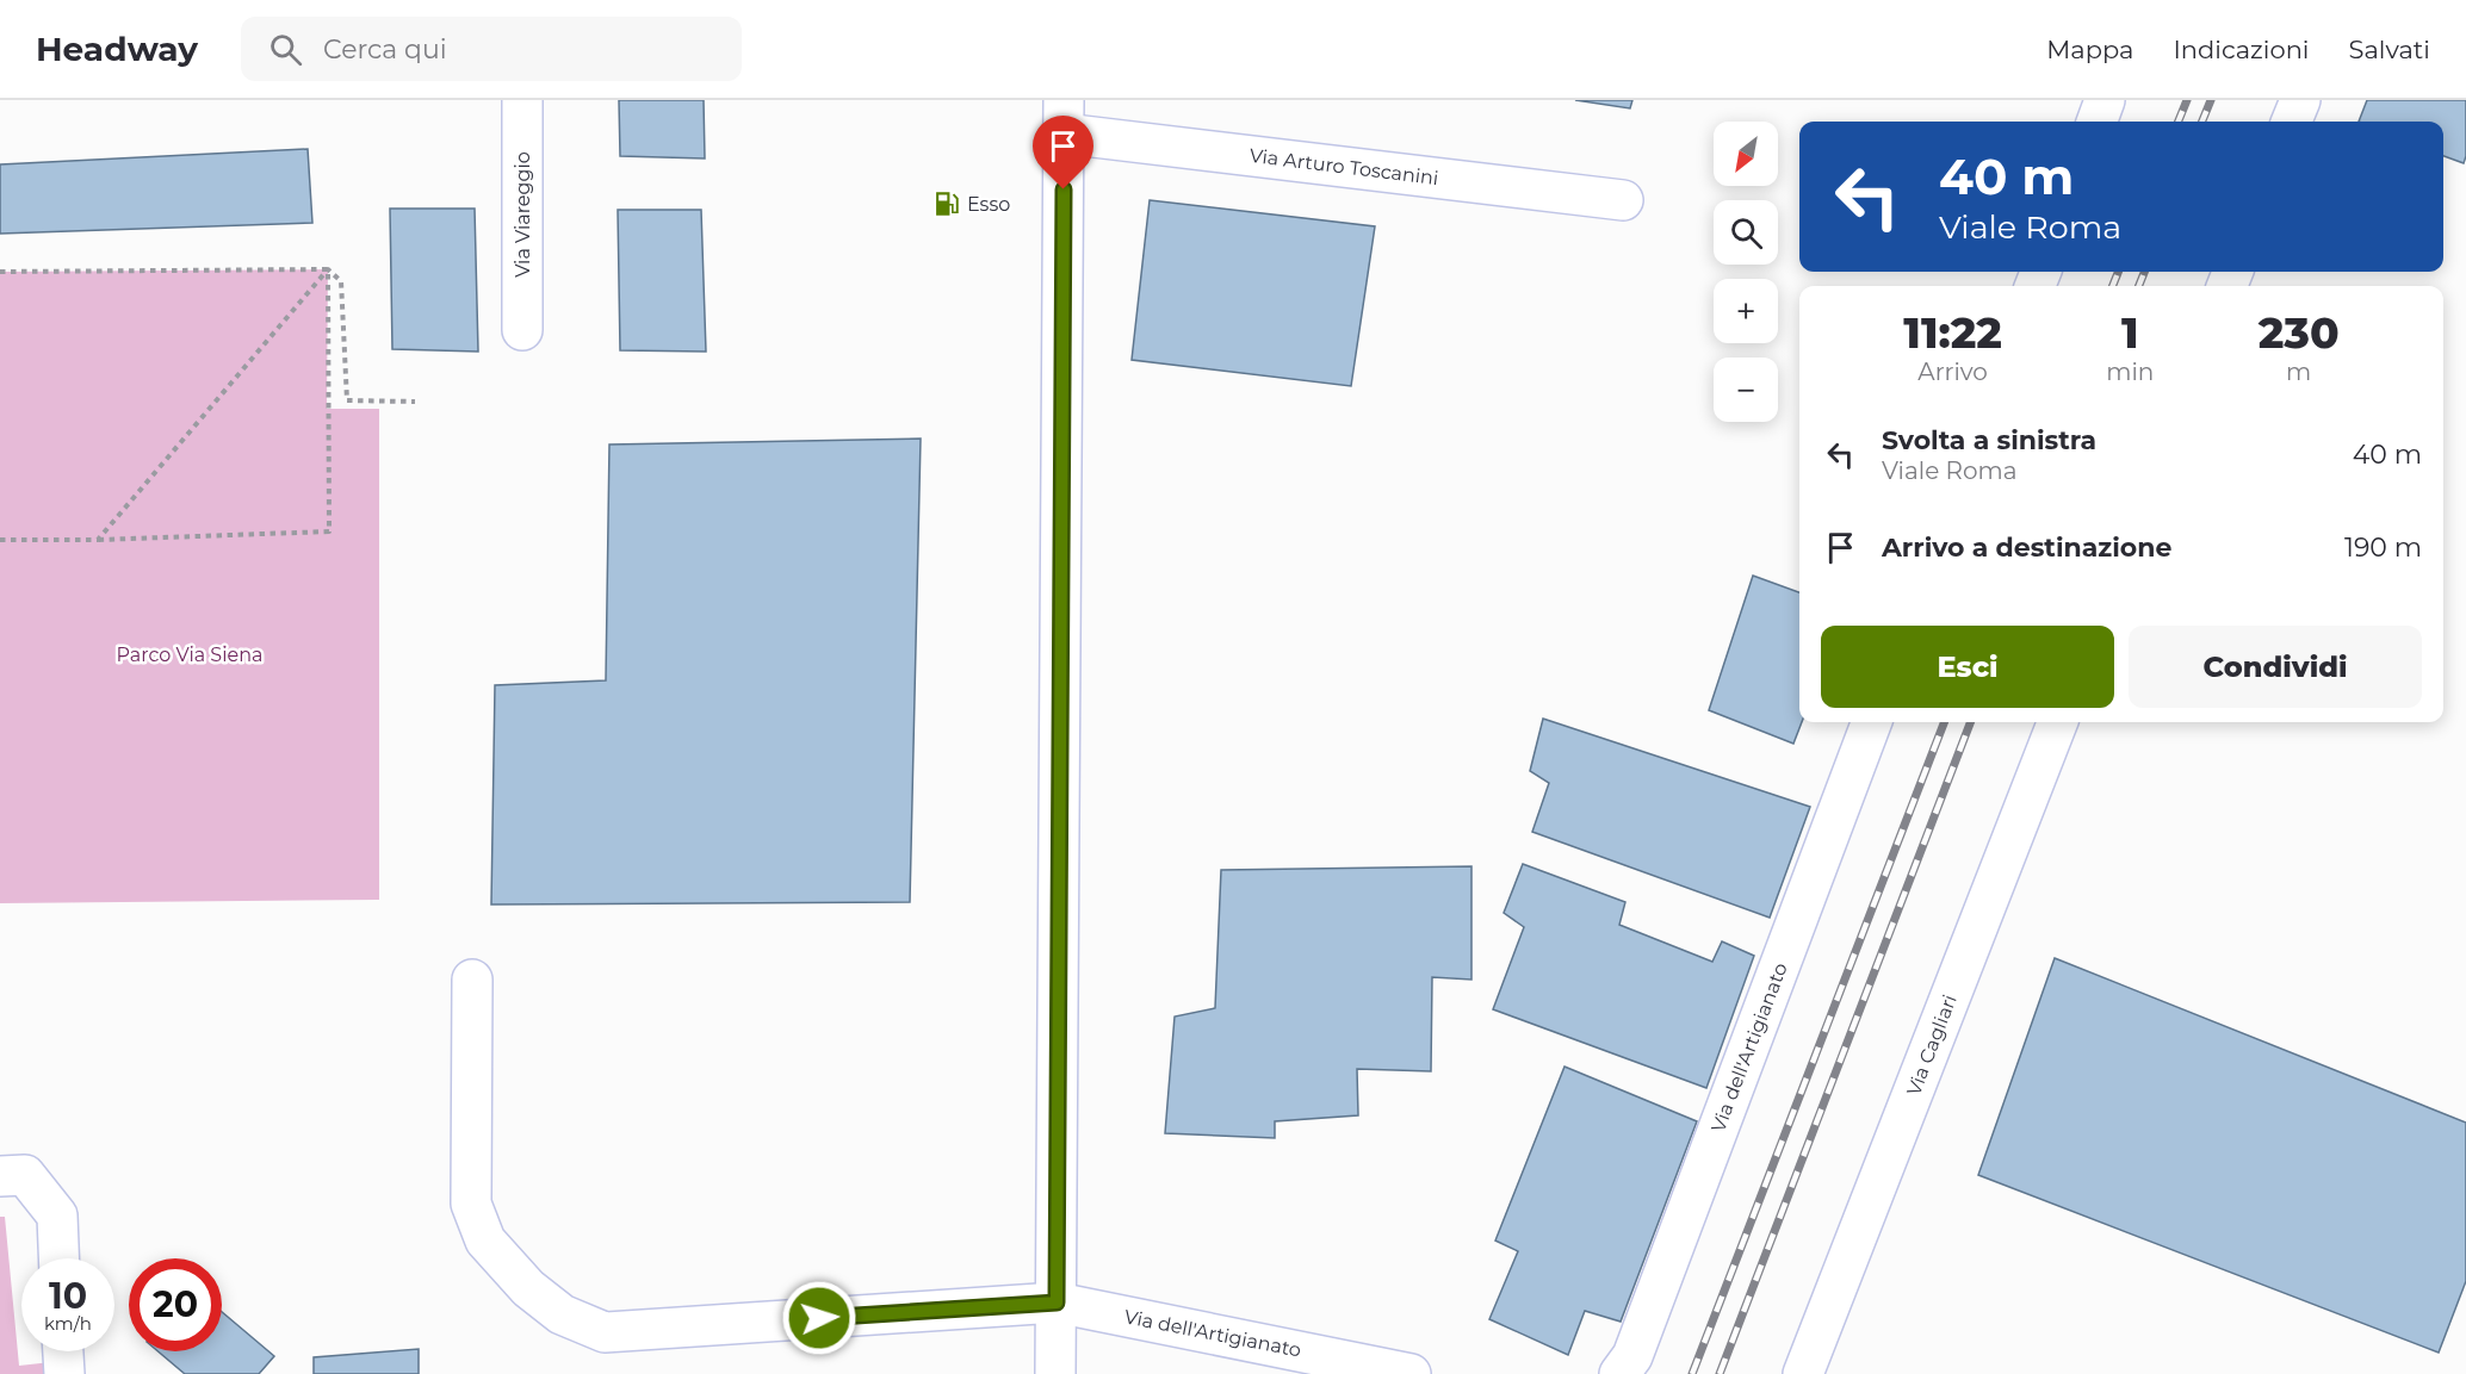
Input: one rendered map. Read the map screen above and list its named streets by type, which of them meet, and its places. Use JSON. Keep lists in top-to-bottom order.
{
  "streets": {
    "street": [
      "Via Arturo Toscanini",
      "Via Viareggio",
      "Via Cagliari",
      "Via dell'Artigianato"
    ]
  },
  "parks": ["Parco Via Siena"],
  "places": {
    "fuel station": ["Esso"]
  },
  "north": "bottom left",
  "page": {
    "header": "Headway",
    "search": "Cerca qui",
    "nav": ["Mappa", "Indicazioni", "Salvati"],
    "map_buttons": ["+", "−"],
    "turn": ["40 m", "Viale Roma"],
    "eta": [
      "11:22",
      "Arrivo",
      "1",
      "min",
      "230",
      "m"
    ],
    "list": [
      {
        "name": "Svolta a sinistra",
        "note": "Viale Roma",
        "value": "40 m"
      },
      {
        "name": "Arrivo a destinazione",
        "value": "190 m"
      }
    ],
    "buttons": ["Esci", "Condividi"],
    "speed": "10 km/h",
    "limit": "20"
  }
}
